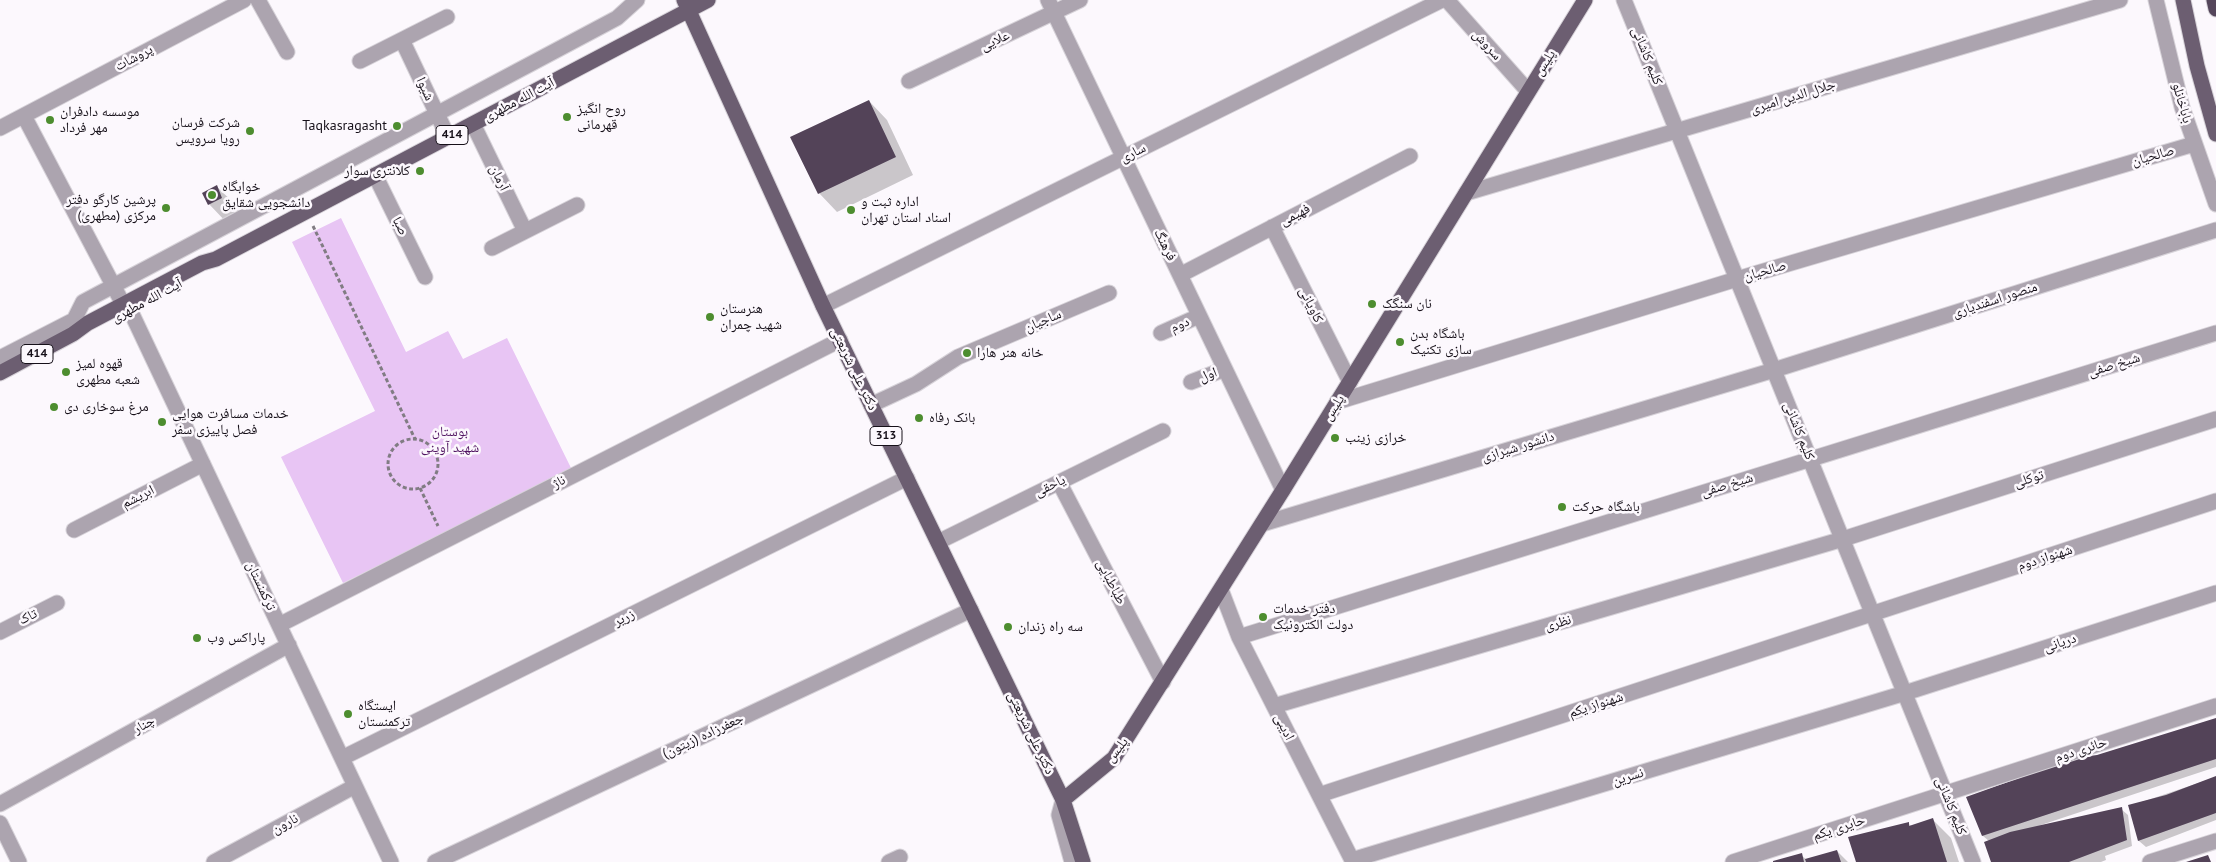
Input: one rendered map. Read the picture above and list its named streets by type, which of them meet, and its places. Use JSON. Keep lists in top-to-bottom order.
{
  "streets": {
    "main road": [
      "پلیس",
      "آیت الله مطهری",
      "414",
      "دکتر علی شریعتی",
      "313"
    ],
    "street": [
      "علایی",
      "سروش",
      "کلیم کاشانی",
      "پروشات",
      "شیوا",
      "جلال الدین امیری",
      "باباخانلو",
      "ساری",
      "صالحیان",
      "آرمان",
      "فهیمی",
      "صبا",
      "فرهنگ",
      "منصور اسفندیاری",
      "کاویانی",
      "ساجیان",
      "دوم",
      "شیخ صفی",
      "اول",
      "دانشور شیرازی",
      "توکلی",
      "ناژ",
      "یاحقی",
      "ابریشم",
      "شهنواز دوم",
      "طباطبایی",
      "ترکمنستان",
      "تاک",
      "زریر",
      "نظری",
      "دریانی",
      "شهنواز یکم",
      "چنار",
      "ادیبی",
      "جعفرزاده (زیتون)",
      "حائری دوم",
      "نسرین",
      "نارون",
      "حایری یکم"
    ]
  },
  "crossings": [
    ["علایی", "فرهنگ"],
    ["سروش", "پلیس"],
    ["کلیم کاشانی", "جلال الدین امیری"],
    ["کلیم کاشانی", "صالحیان"],
    ["کلیم کاشانی", "منصور اسفندیاری"],
    ["کلیم کاشانی", "شیخ صفی"],
    ["کلیم کاشانی", "دانشور شیرازی"],
    ["کلیم کاشانی", "توکلی"],
    ["کلیم کاشانی", "شهنواز دوم"],
    ["کلیم کاشانی", "نظری"],
    ["کلیم کاشانی", "دریانی"],
    ["کلیم کاشانی", "شهنواز یکم"],
    ["کلیم کاشانی", "حائری دوم"],
    ["کلیم کاشانی", "نسرین"],
    ["کلیم کاشانی", "حایری یکم"],
    ["پلیس", "جلال الدین امیری"],
    ["پلیس", "صالحیان"],
    ["پلیس", "فرهنگ"],
    ["پلیس", "کاویانی"],
    ["پلیس", "دکتر علی شریعتی"],
    ["پلیس", "دانشور شیرازی"],
    ["پلیس", "طباطبایی"],
    ["پلیس", "ادیبی"],
    ["شیوا", "آیت الله مطهری"],
    ["آیت الله مطهری", "414"],
    ["آیت الله مطهری", "آرمان"],
    ["آیت الله مطهری", "صبا"],
    ["آیت الله مطهری", "دکتر علی شریعتی"],
    ["آیت الله مطهری", "ترکمنستان"],
    ["باباخانلو", "صالحیان"],
    ["414", "دکتر علی شریعتی"],
    ["ساری", "فرهنگ"],
    ["ساری", "دکتر علی شریعتی"],
    ["فهیمی", "فرهنگ"],
    ["فهیمی", "کاویانی"],
    ["فرهنگ", "دوم"],
    ["فرهنگ", "اول"],
    ["منصور اسفندیاری", "دانشور شیرازی"],
    ["ساجیان", "دکتر علی شریعتی"],
    ["شیخ صفی", "ادیبی"],
    ["دکتر علی شریعتی", "ناژ"],
    ["دکتر علی شریعتی", "یاحقی"],
    ["دکتر علی شریعتی", "زریر"],
    ["دکتر علی شریعتی", "جعفرزاده (زیتون)"],
    ["توکلی", "نظری"],
    ["ناژ", "ترکمنستان"],
    ["یاحقی", "طباطبایی"],
    ["ابریشم", "ترکمنستان"],
    ["شهنواز دوم", "شهنواز یکم"],
    ["ترکمنستان", "زریر"],
    ["ترکمنستان", "چنار"],
    ["ترکمنستان", "نارون"],
    ["نظری", "ادیبی"],
    ["دریانی", "نسرین"],
    ["شهنواز یکم", "ادیبی"],
    ["ادیبی", "نسرین"],
    ["حائری دوم", "حایری یکم"]
  ],
  "parks": ["بوستان شهید آوینی"],
  "places": [
    "روح انگیز قهرمانی",
    "موسسه دادفران مهر فرداد",
    "Taqkasragasht",
    "شرکت فرسان رویا سرویس",
    "کلانتری سوار",
    "خوابگاه دانشجویی شقایق",
    "پرشین کارگو دفتر مرکزی (مطهری)",
    "اداره ثبت و اسناد استان تهران",
    "نان سنگک",
    "هنرستان شهید چمران",
    "باشگاه بدن سازی تکنیک",
    "خانه هنر هارا",
    "قهوه لمیز شعبه مطهری",
    "مرغ سوخاری دی",
    "بانک رفاه",
    "خدمات مسافرت هوایی فصل پاییزی سفر",
    "خرازی زینب",
    "باشگاه حرکت",
    "دفتر خدمات دولت الکترونیک",
    "سه راه زندان",
    "پاراکس وب",
    "ایستگاه ترکمنستان"
  ]
}
